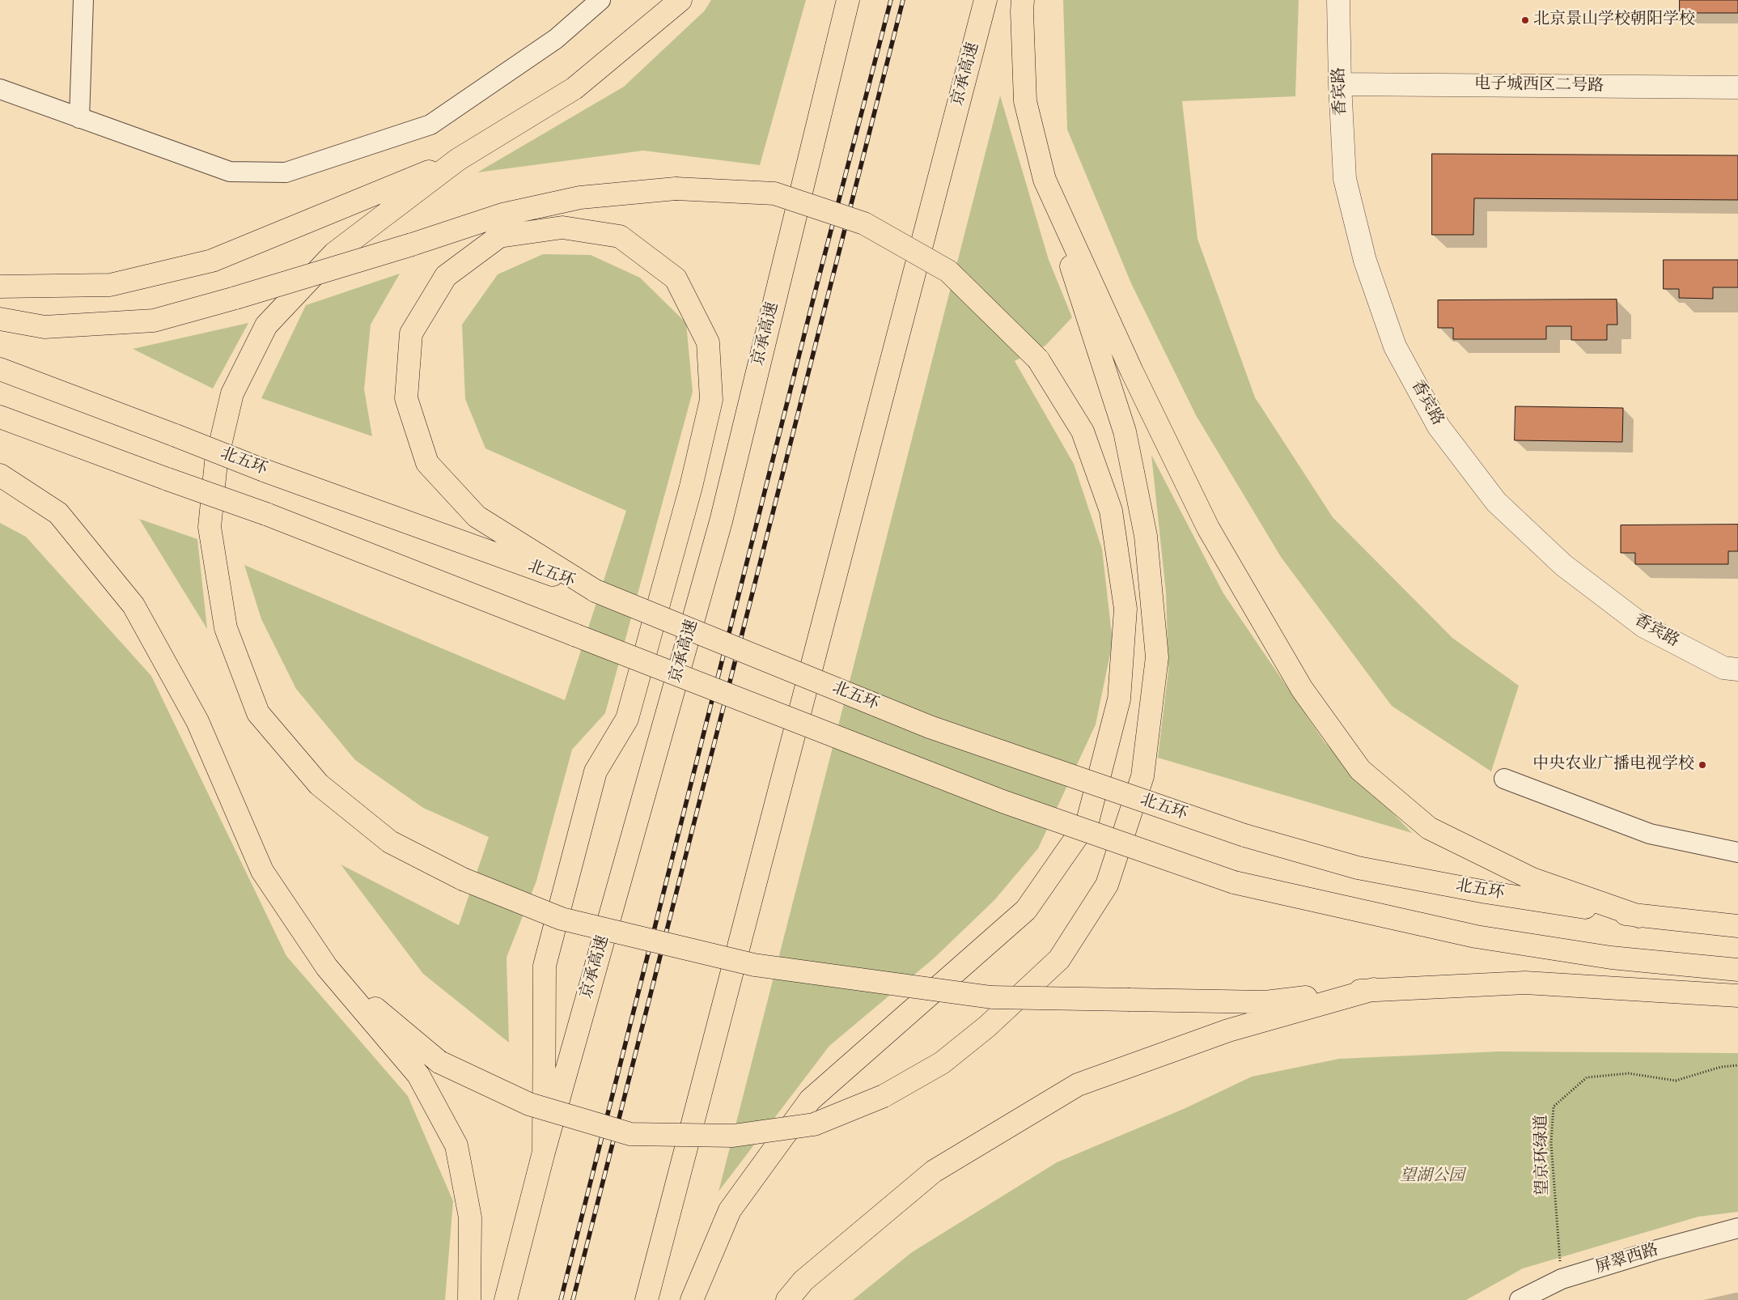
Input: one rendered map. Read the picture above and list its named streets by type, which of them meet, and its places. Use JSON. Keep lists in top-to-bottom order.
{
  "streets": {
    "highway": ["京承高速", "北五环"],
    "street": ["电子城西区二号路", "香宾路", "屏翠西路"],
    "path": ["望京环绿道"]
  },
  "crossings": [
    ["电子城西区二号路", "香宾路"],
    ["望京环绿道", "屏翠西路"]
  ],
  "parks": ["望湖公园"],
  "places": ["北京景山学校朝阳学校", "中央农业广播电视学校"]
}
